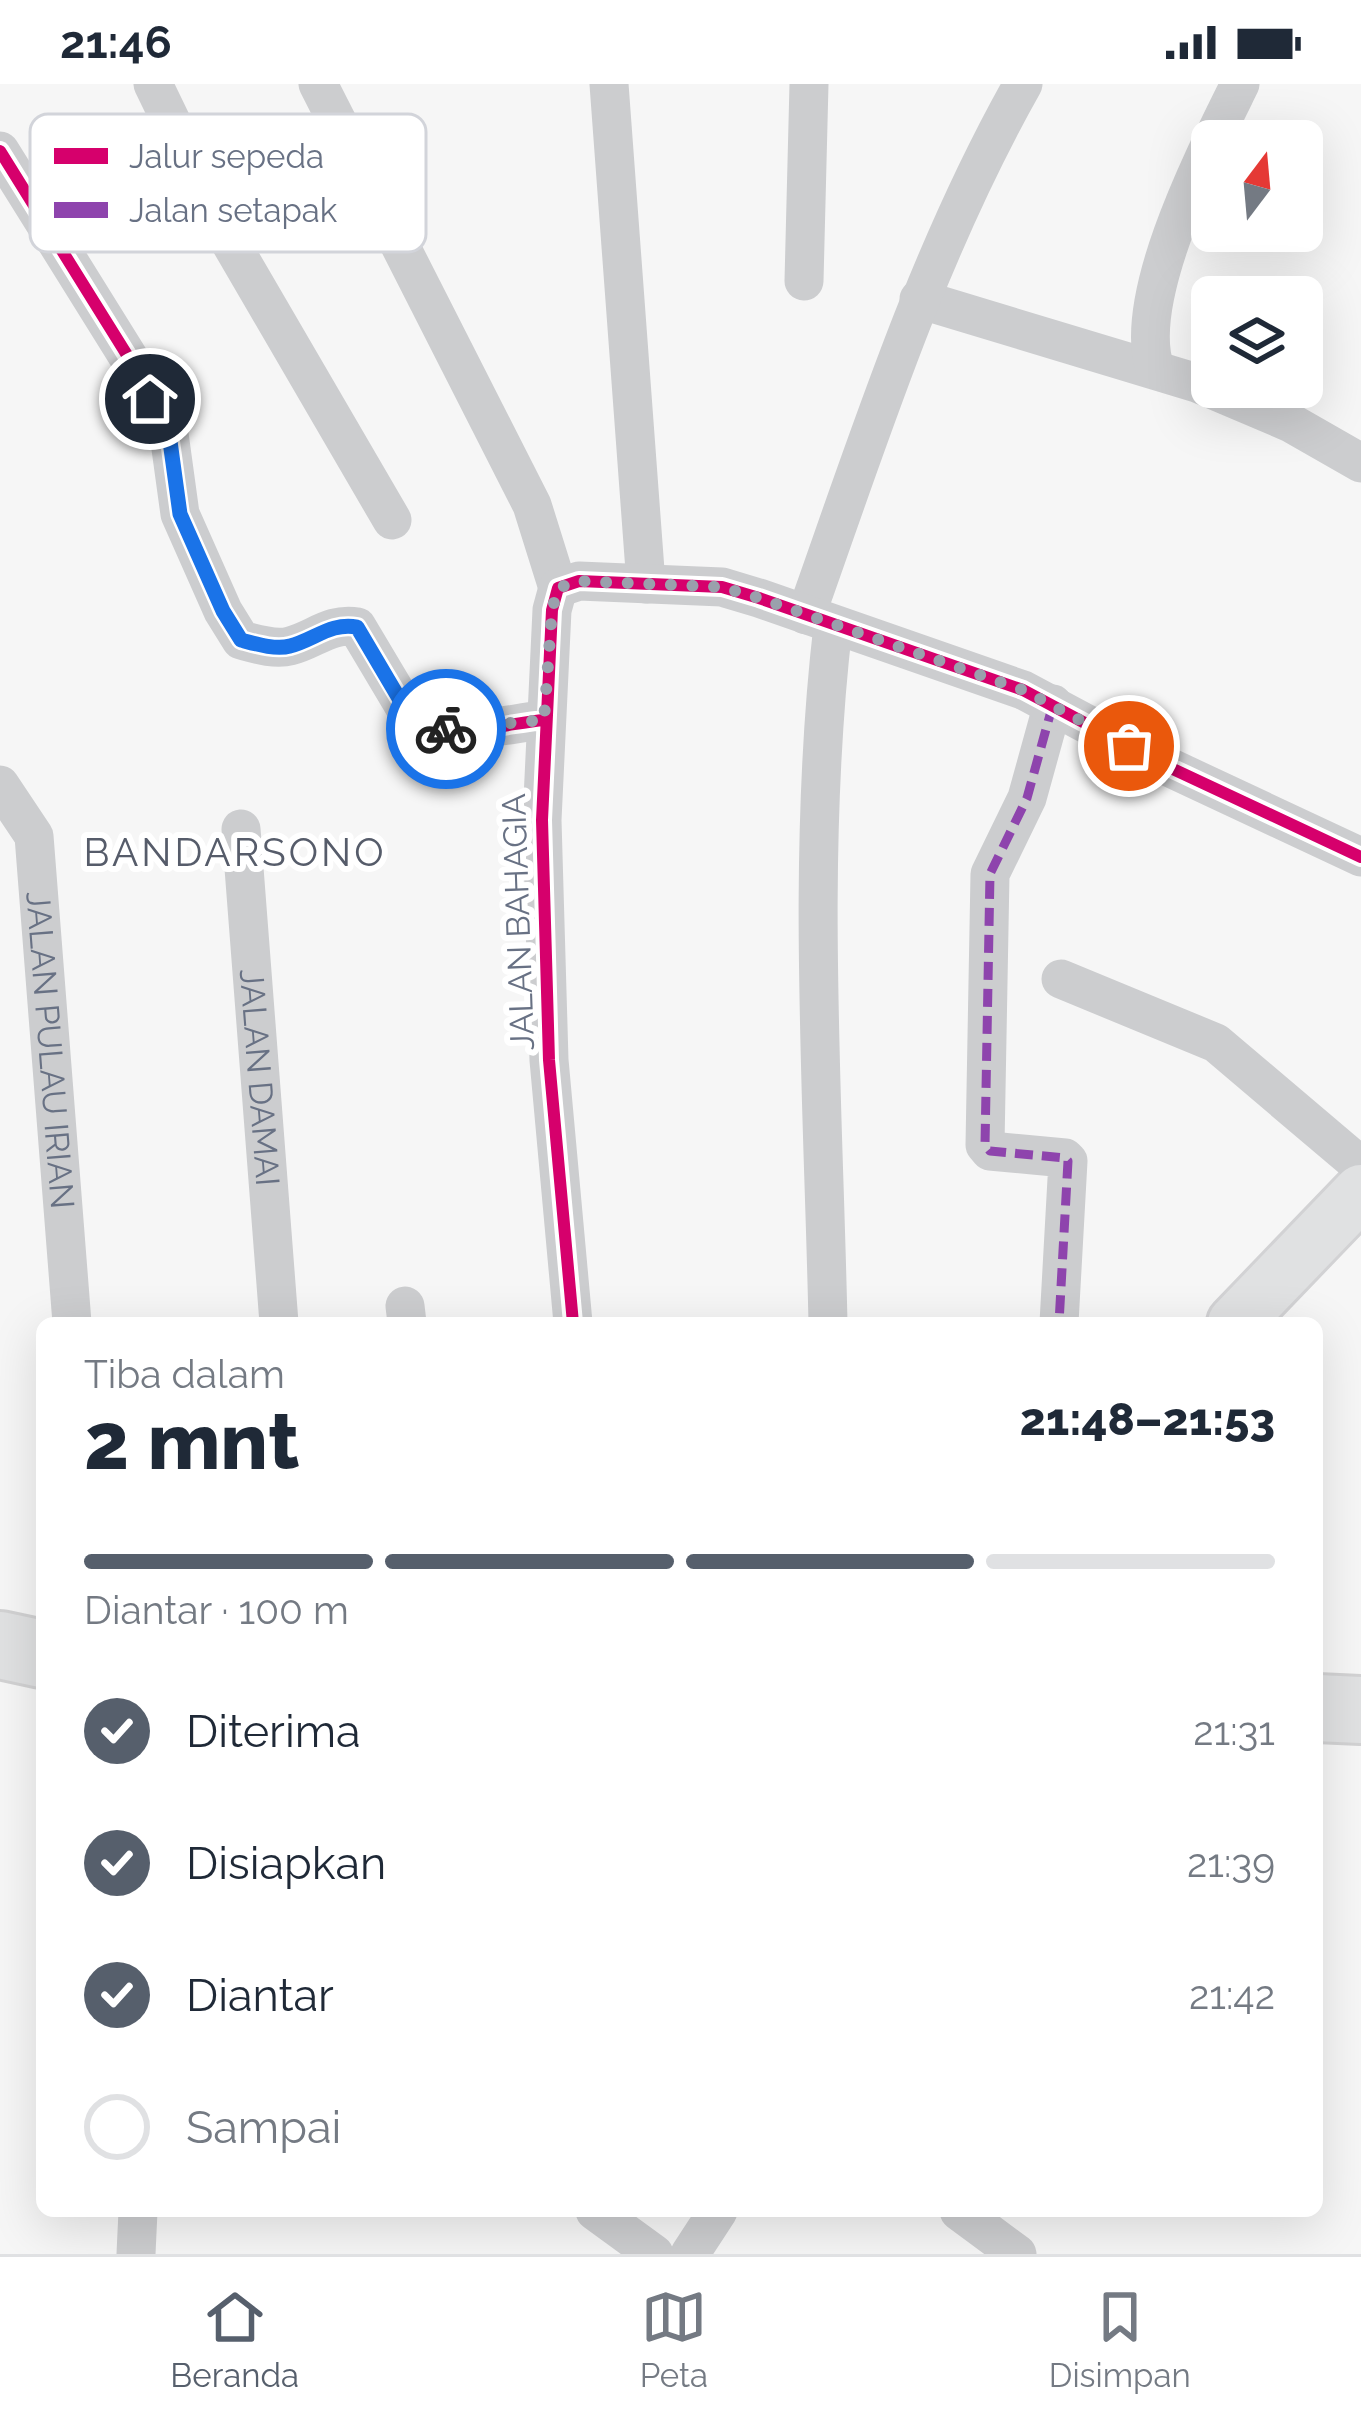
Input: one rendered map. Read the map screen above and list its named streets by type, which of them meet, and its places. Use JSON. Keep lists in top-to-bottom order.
{
  "streets": {
    "street": ["JALAN BAHAGIA", "JALAN PULAU IRIAN", "JALAN DAMAI"]
  },
  "districts": ["BANDARSONO"],
  "legend": ["Jalur sepeda", "Jalan setapak"],
  "north": "top",
  "page": {
    "status": "21:46",
    "heading": ["2 mnt", "Tiba dalam", "21:48–21:53"],
    "bar": "Diantar · 100 m",
    "list": [
      ["Diterima", "21:31"],
      ["Disiapkan", "21:39"],
      ["Diantar", "21:42"],
      "Sampai"
    ],
    "tabs": ["Beranda", "Peta", "Disimpan"]
  }
}
